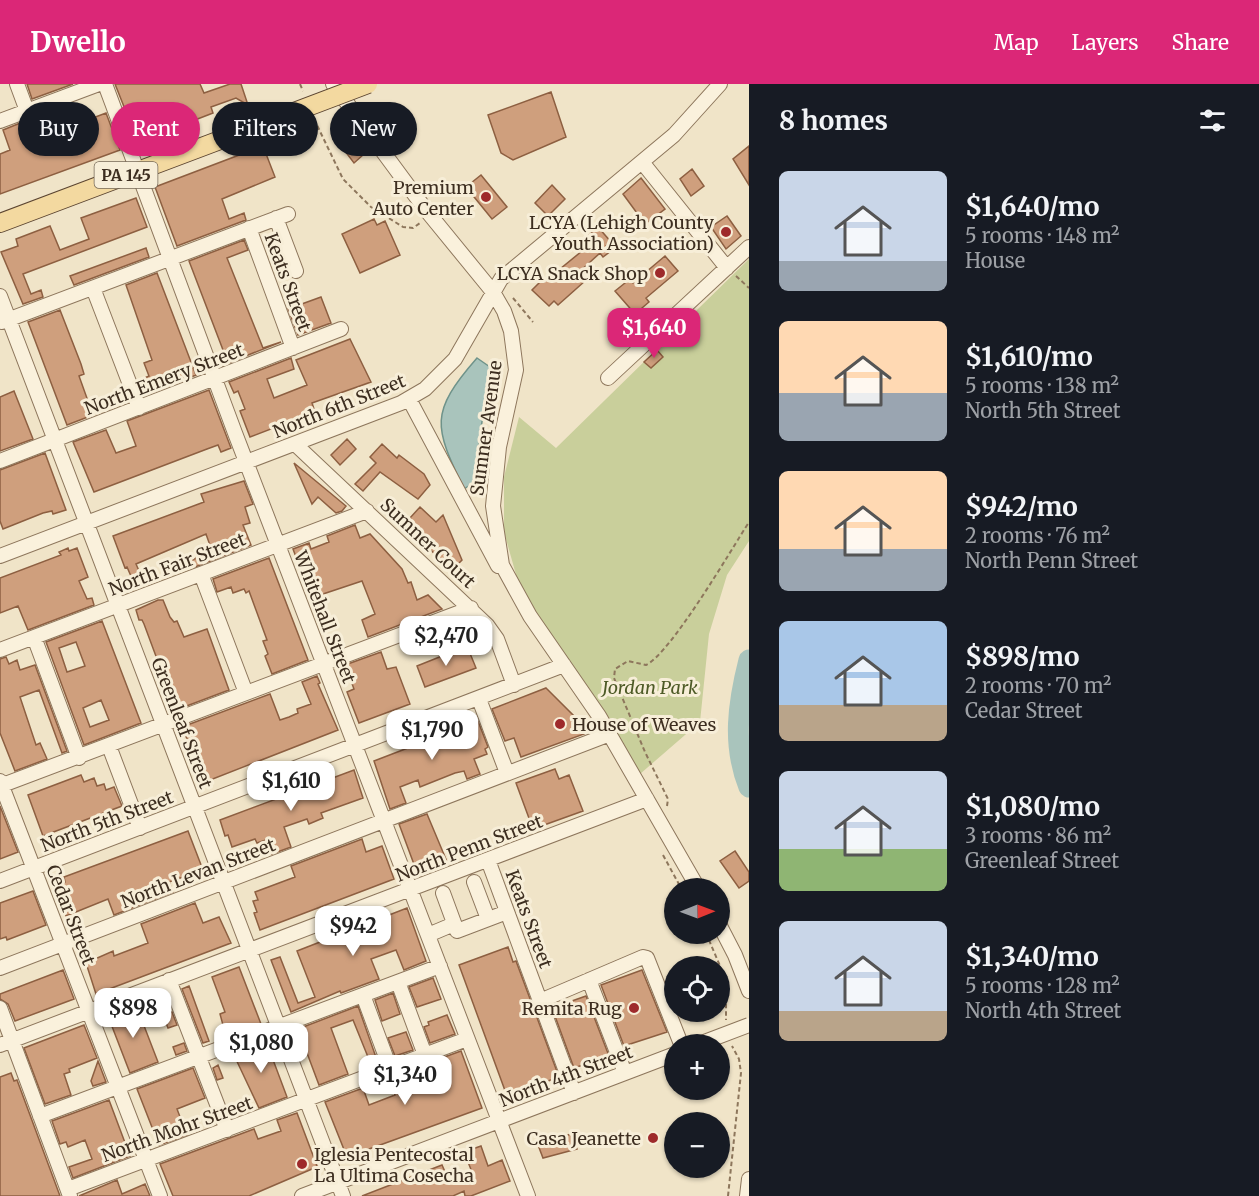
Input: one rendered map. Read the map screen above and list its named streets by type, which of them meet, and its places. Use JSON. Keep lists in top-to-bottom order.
{
  "streets": {
    "main road": ["PA 145"],
    "street": [
      "Keats Street",
      "North Emery Street",
      "North 6th Street",
      "Sumner Avenue",
      "Sumner Court",
      "North Fair Street",
      "Whitehall Street",
      "Greenleaf Street",
      "North 5th Street",
      "North Penn Street",
      "North Levan Street",
      "Cedar Street",
      "North 4th Street",
      "North Mohr Street"
    ]
  },
  "crossings": [
    ["PA 145", "Whitehall Street"],
    ["Keats Street", "North Emery Street"],
    ["Keats Street", "North Penn Street"],
    ["Keats Street", "North 4th Street"],
    ["North Emery Street", "Whitehall Street"],
    ["North Emery Street", "Greenleaf Street"],
    ["North 6th Street", "Sumner Avenue"],
    ["North 6th Street", "Sumner Court"],
    ["North 6th Street", "Whitehall Street"],
    ["North 6th Street", "Greenleaf Street"],
    ["Sumner Avenue", "North 5th Street"],
    ["Sumner Avenue", "North Penn Street"],
    ["Sumner Avenue", "North Levan Street"],
    ["Sumner Court", "North Fair Street"],
    ["Sumner Court", "North 5th Street"],
    ["North Fair Street", "Whitehall Street"],
    ["North Fair Street", "Greenleaf Street"],
    ["Whitehall Street", "North 5th Street"],
    ["Whitehall Street", "North Penn Street"],
    ["Whitehall Street", "North Levan Street"],
    ["Whitehall Street", "North 4th Street"],
    ["Whitehall Street", "North Mohr Street"],
    ["Greenleaf Street", "North 5th Street"],
    ["Greenleaf Street", "North Penn Street"],
    ["Greenleaf Street", "North Levan Street"],
    ["Greenleaf Street", "North 4th Street"],
    ["Greenleaf Street", "North Mohr Street"],
    ["North 5th Street", "Cedar Street"],
    ["North Penn Street", "Cedar Street"],
    ["North Levan Street", "Cedar Street"],
    ["Cedar Street", "North Mohr Street"]
  ],
  "parks": ["Jordan Park"],
  "places": [
    "Premium Auto Center",
    "LCYA (Lehigh County Youth Association)",
    "LCYA Snack Shop",
    "House of Weaves",
    "Remita Rug",
    "Casa Jeanette",
    "Iglesia Pentecostal La Ultima Cosecha"
  ],
  "north": "right",
  "page": {
    "header": "Dwello",
    "nav": ["Map", "Layers", "Share"],
    "heading": "8 homes",
    "chip": [
      "Buy",
      "Rent",
      "Filters",
      "New"
    ],
    "list": [
      {
        "name": "$1,640/mo",
        "note": "5 rooms · 148 m² · House"
      },
      {
        "name": "$1,610/mo",
        "note": "5 rooms · 138 m² · North 5th Street"
      },
      {
        "name": "$942/mo",
        "note": "2 rooms · 76 m² · North Penn Street"
      },
      {
        "name": "$898/mo",
        "note": "2 rooms · 70 m² · Cedar Street"
      },
      {
        "name": "$1,080/mo",
        "note": "3 rooms · 86 m² · Greenleaf Street"
      },
      {
        "name": "$1,340/mo",
        "note": "5 rooms · 128 m² · North 4th Street"
      }
    ],
    "price": [
      "$1,640",
      "$2,470",
      "$1,790",
      "$1,610",
      "$942",
      "$898",
      "$1,080",
      "$1,340"
    ],
    "map_buttons": ["+", "−"]
  }
}
